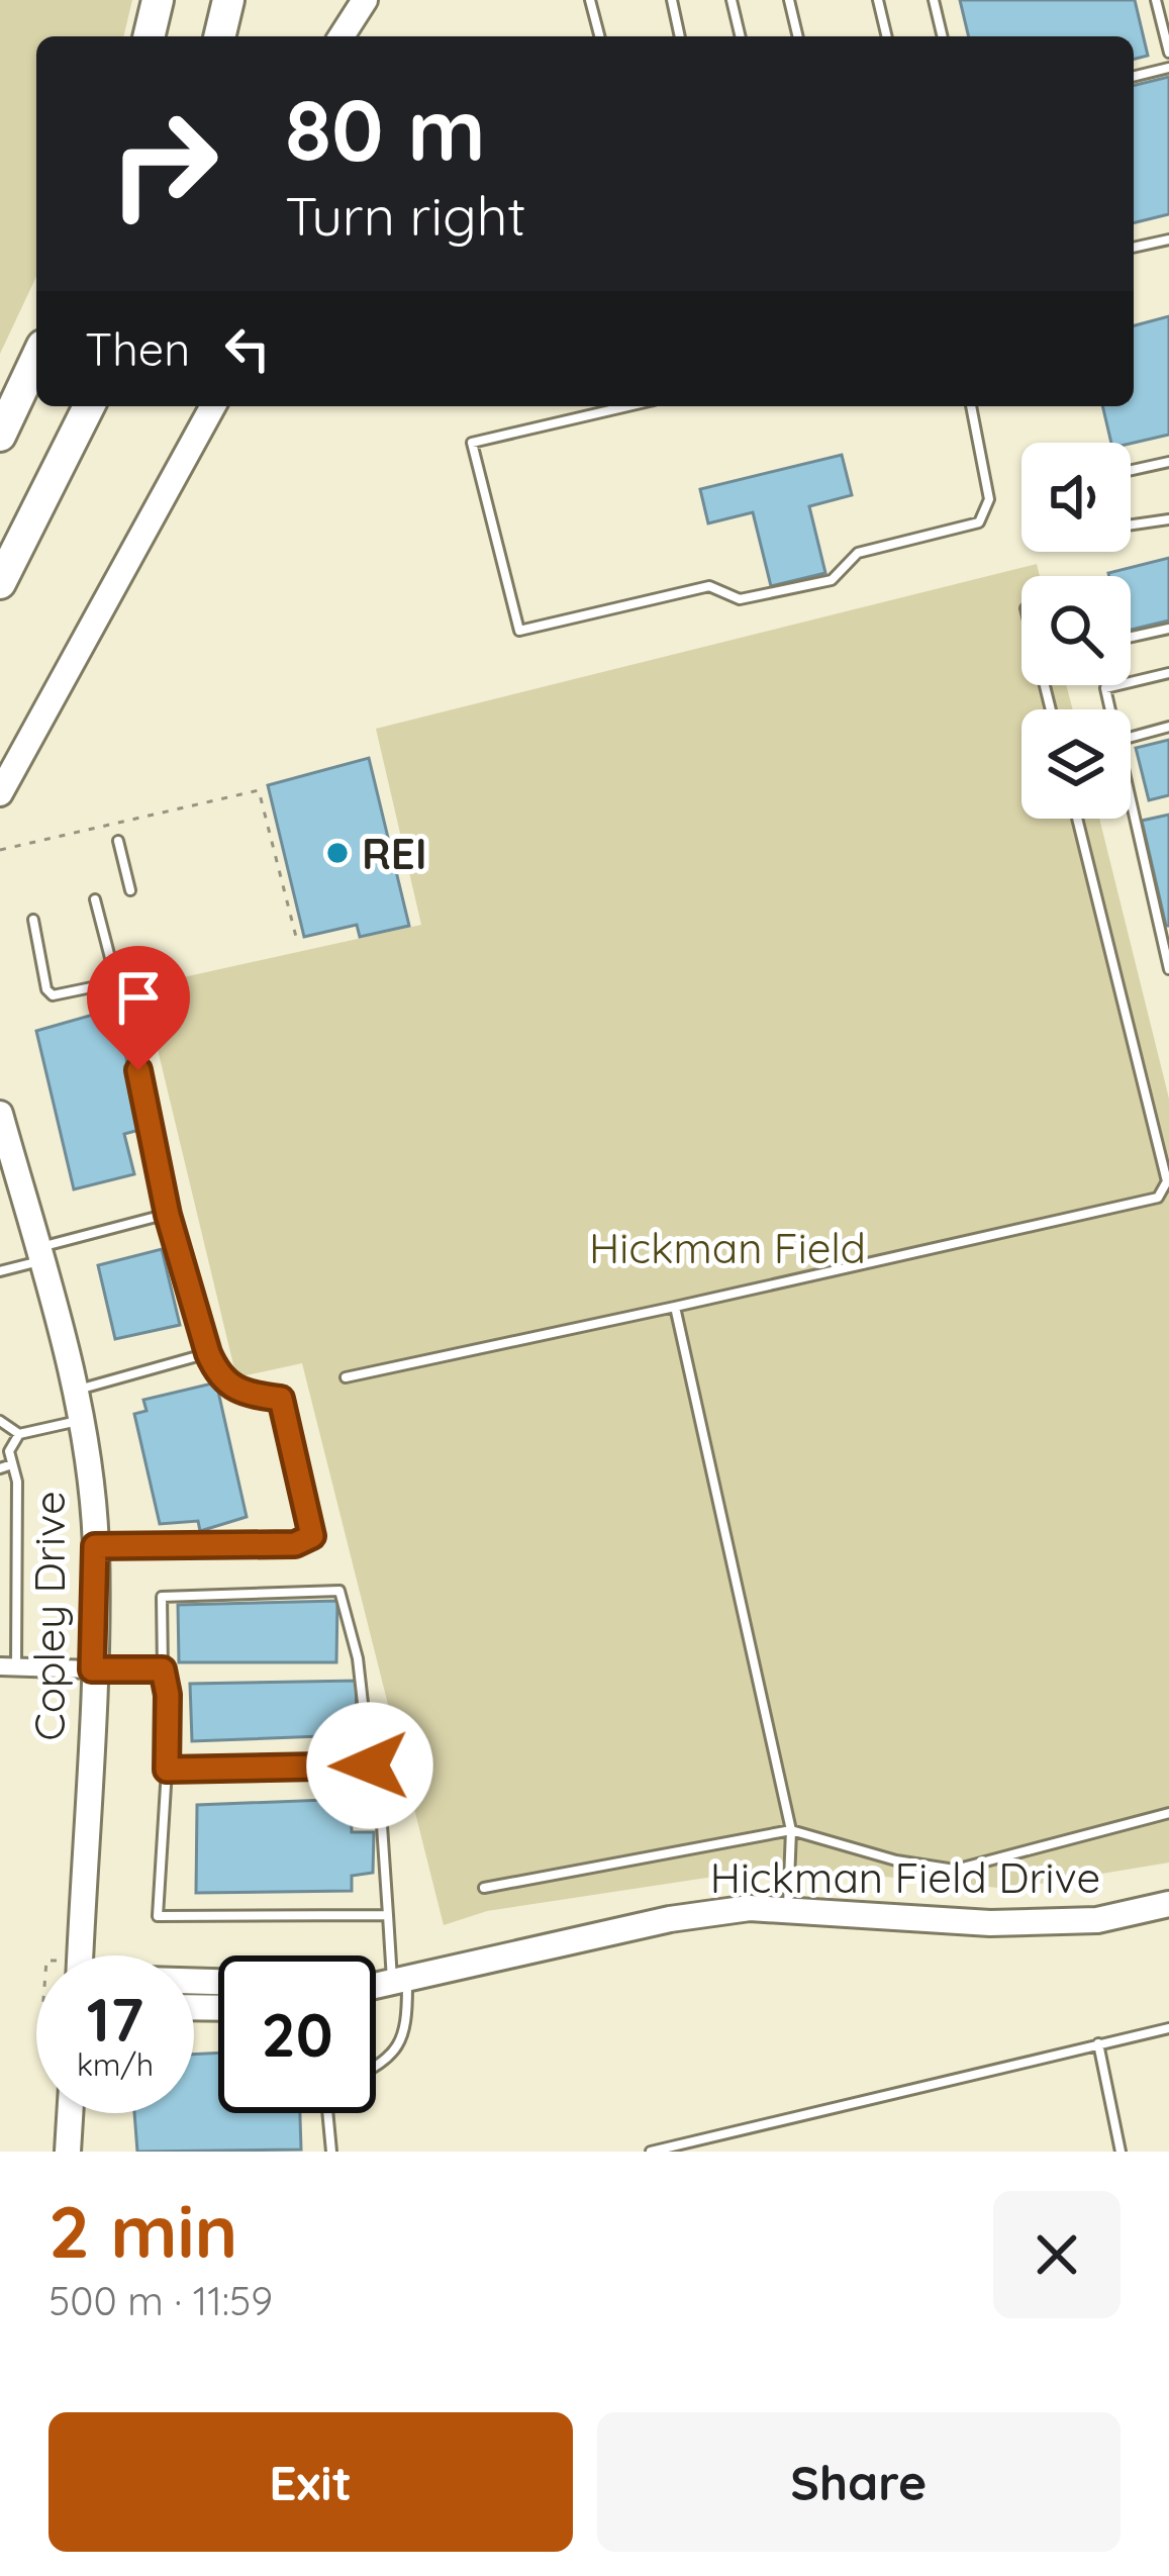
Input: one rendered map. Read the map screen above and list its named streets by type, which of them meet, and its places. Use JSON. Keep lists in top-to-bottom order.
{
  "streets": {
    "street": ["Copley Drive", "Hickman Field Drive"]
  },
  "parks": ["Hickman Field"],
  "places": ["REI"],
  "page": {
    "turn": ["80 m", "Turn right"],
    "then": "Then",
    "speed": "17 km/h",
    "limit": "20",
    "heading": ["2 min", "500 m · 11:59"],
    "buttons": ["Exit", "Share"]
  }
}
